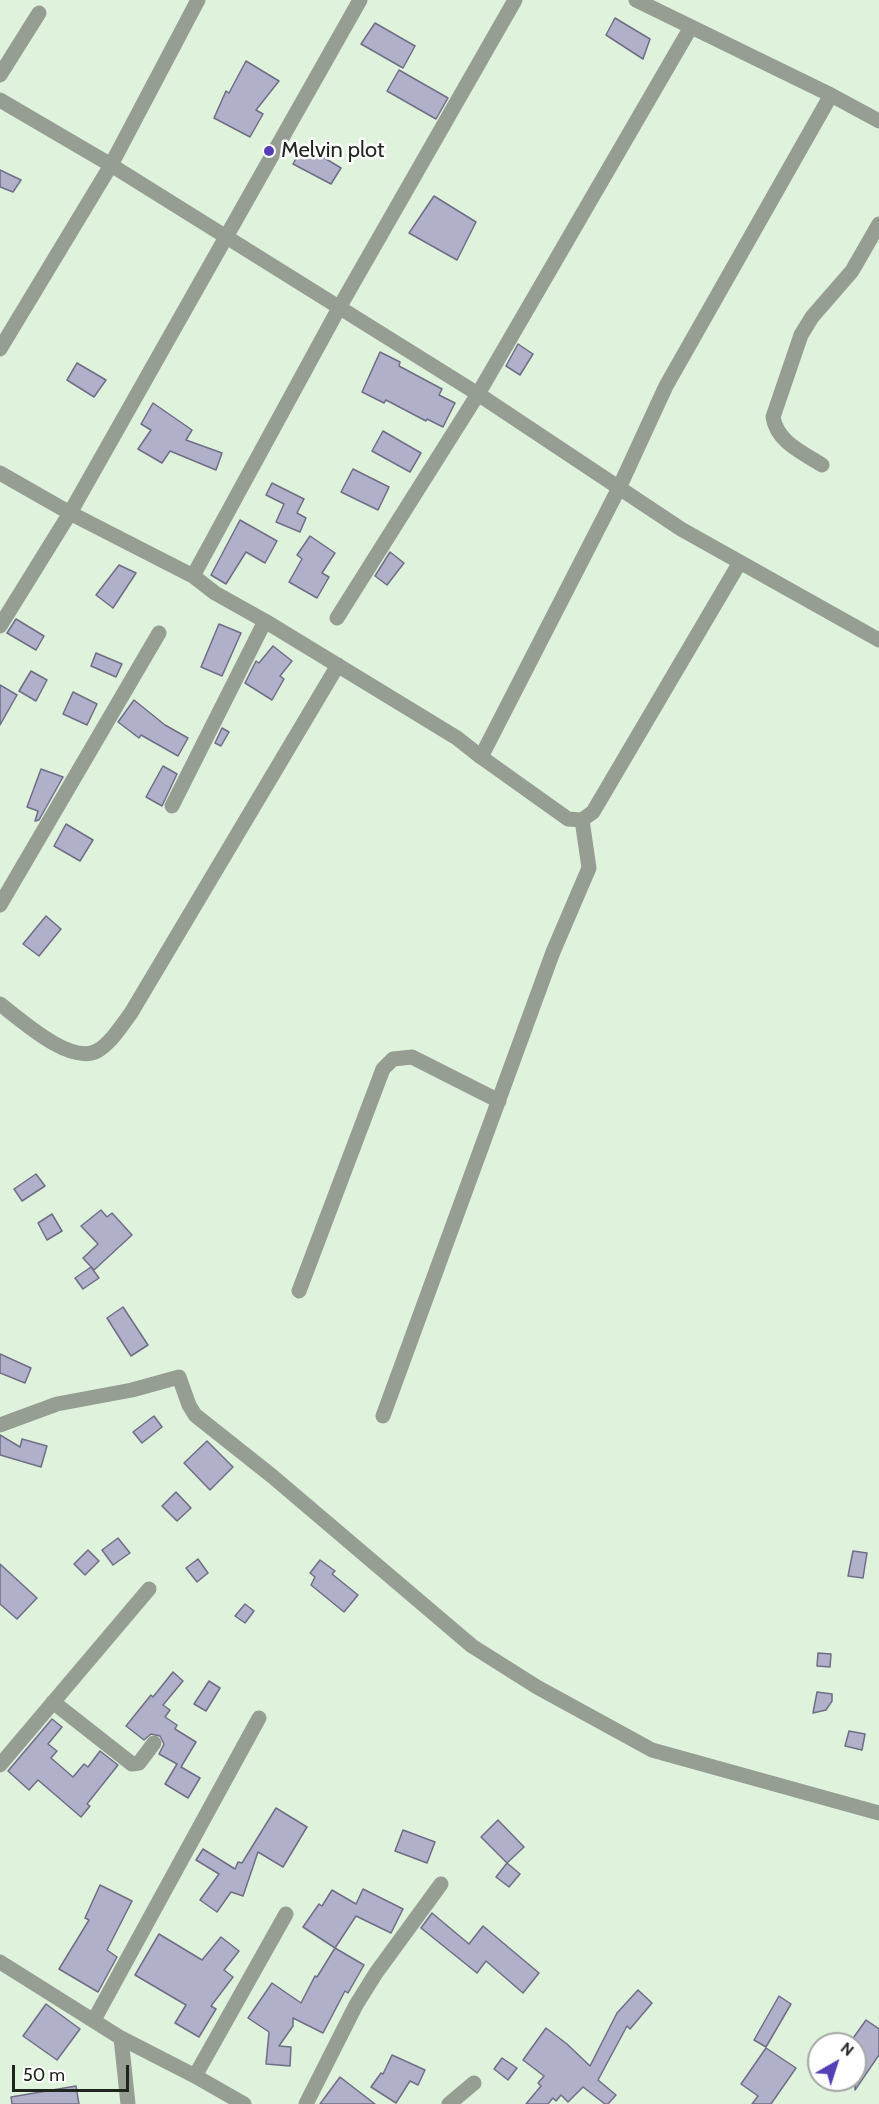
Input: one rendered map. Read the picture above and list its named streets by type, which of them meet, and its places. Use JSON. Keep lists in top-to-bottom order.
{
  "places": ["Melvin plot"],
  "scale_bar": "50 m",
  "north": "top right"
}
